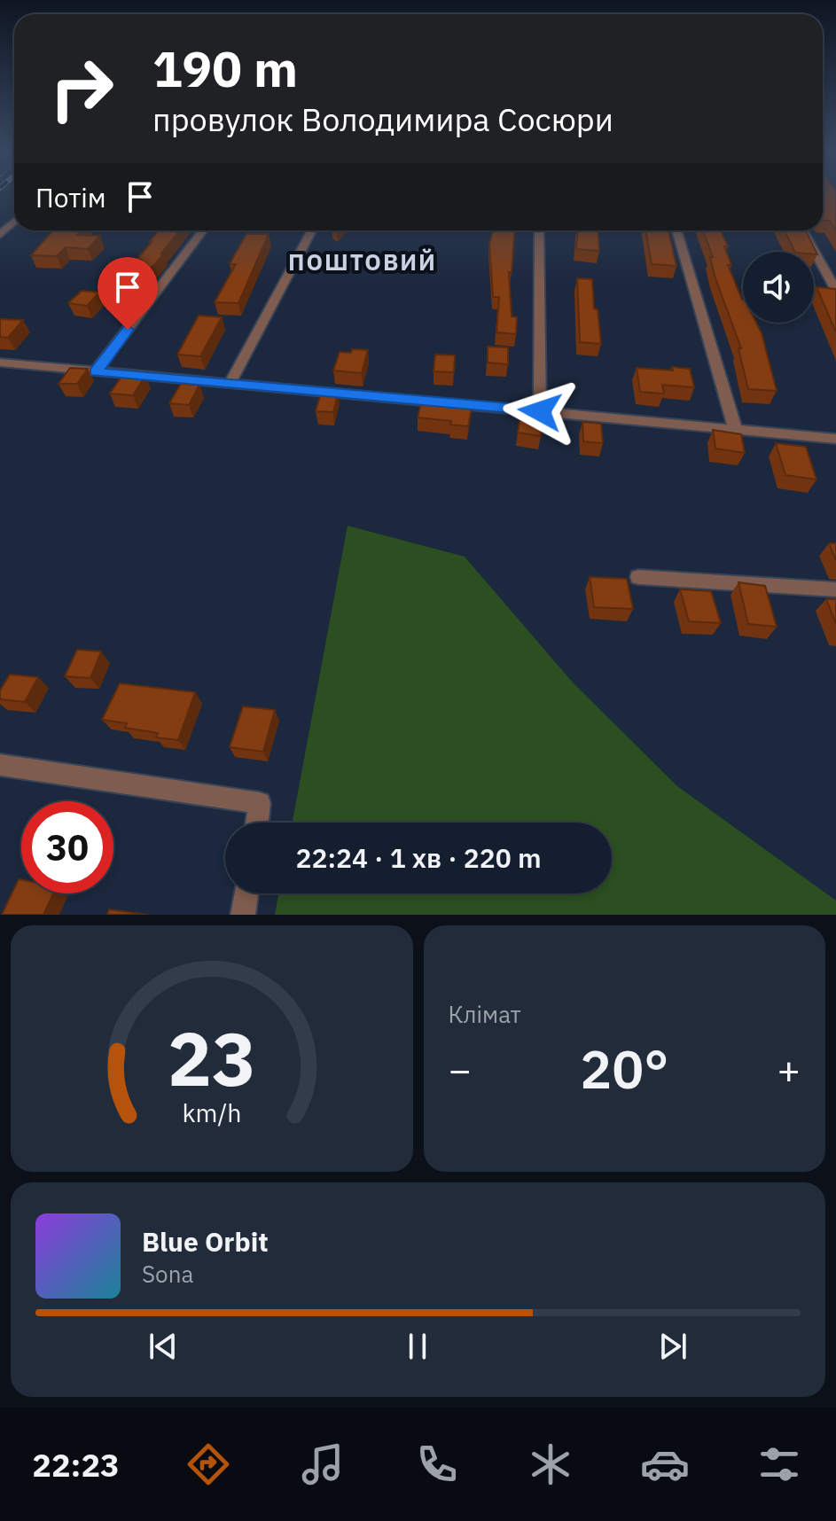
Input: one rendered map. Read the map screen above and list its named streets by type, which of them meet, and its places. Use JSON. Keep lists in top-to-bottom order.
{
  "districts": ["ПОШТОВИЙ"],
  "page": {
    "turn": ["190 m", "провулок Володимира Сосюри"],
    "then": "Потім",
    "limit": "30",
    "trip": "22:24 · 1 хв · 220 m",
    "tile": "Клімат",
    "heat": ["−", "20°", "+"],
    "song": ["Blue Orbit", "Sona"],
    "tabs": "22:23",
    "gauge": ["23", "km/h"]
  }
}
